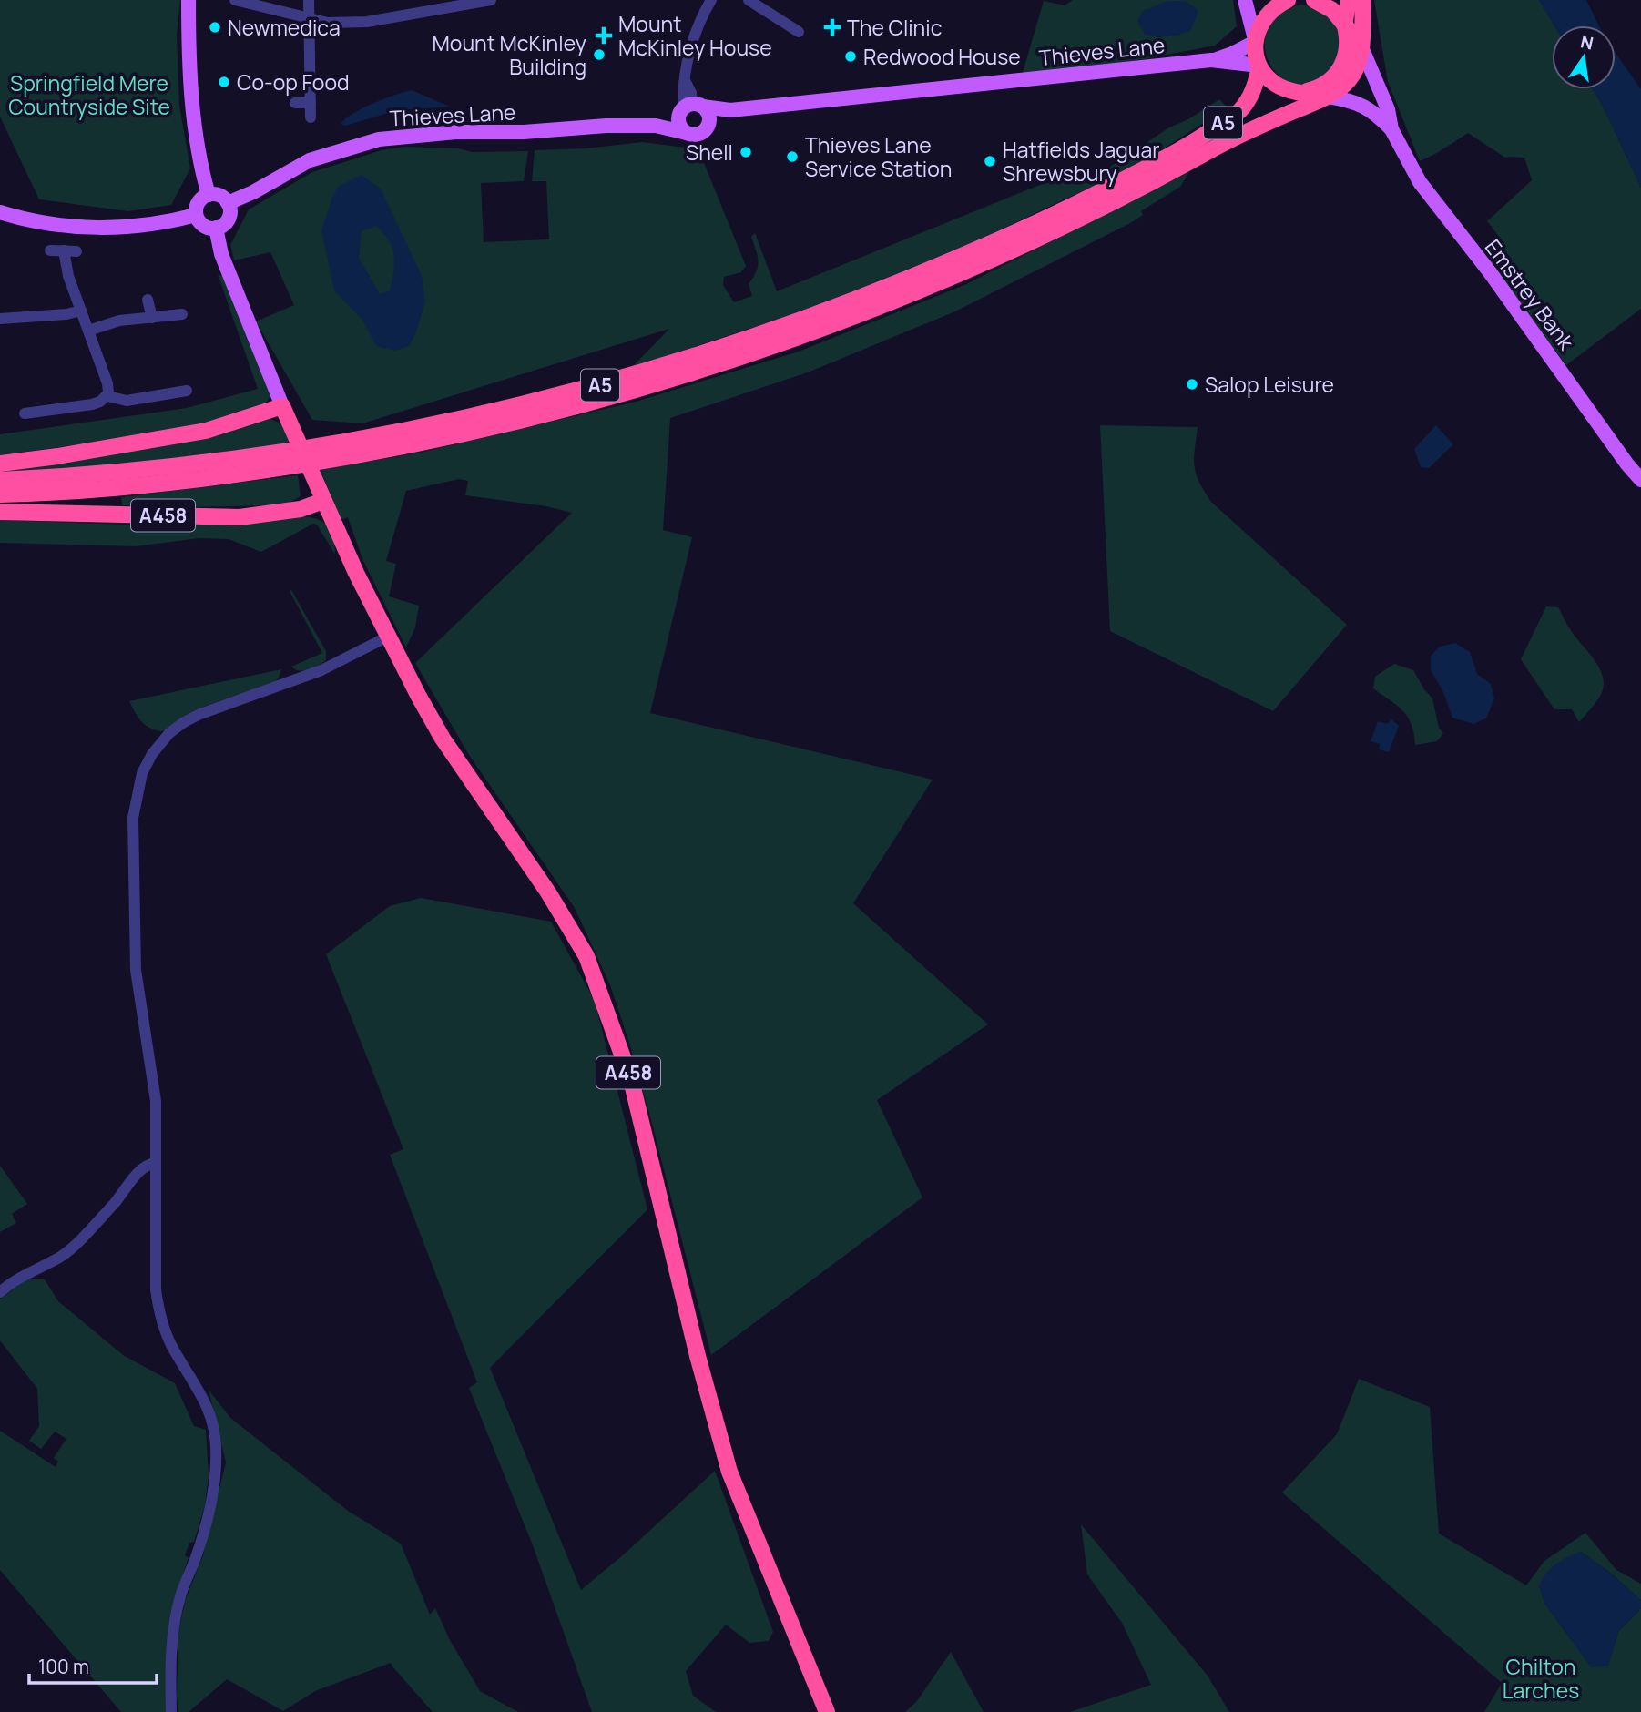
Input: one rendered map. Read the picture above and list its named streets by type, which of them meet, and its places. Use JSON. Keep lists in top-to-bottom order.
{
  "streets": {
    "highway": ["A5", "A458"],
    "main road": ["Thieves Lane", "Emstrey Bank"]
  },
  "crossings": [
    ["Thieves Lane", "A458"],
    ["A5", "Emstrey Bank"]
  ],
  "parks": ["Springfield Mere Countryside Site", "Chilton Larches"],
  "places": {
    "other": [
      "Newmedica",
      "Mount McKinley Building",
      "Redwood House",
      "Co-op Food",
      "Shell",
      "Thieves Lane Service Station",
      "Hatfields Jaguar Shrewsbury",
      "Salop Leisure"
    ],
    "health": ["The Clinic", "Mount McKinley House"]
  },
  "scale_bar": "100 m",
  "north": "top"
}
